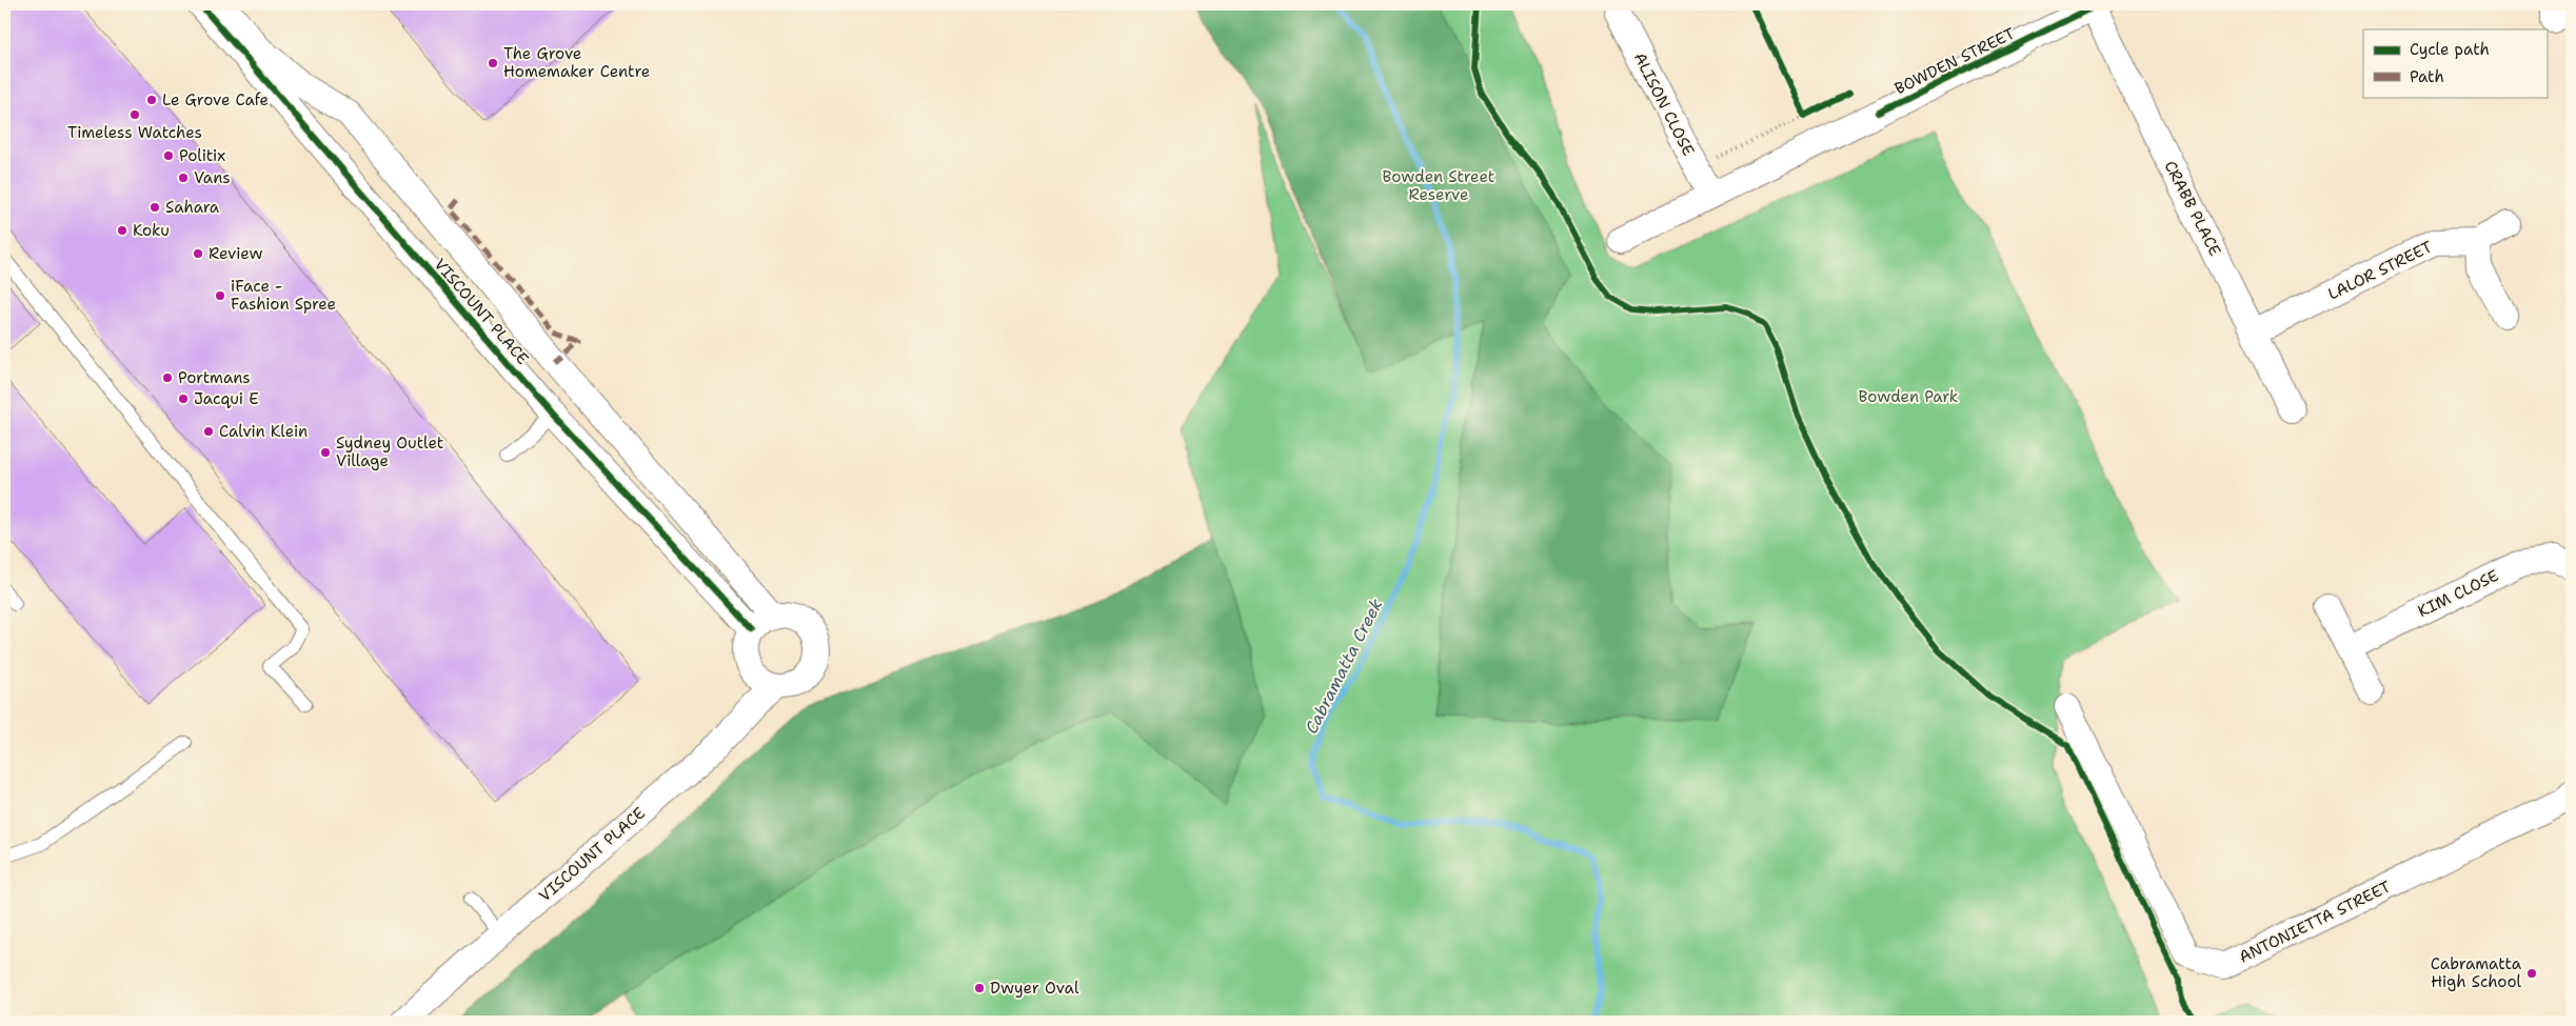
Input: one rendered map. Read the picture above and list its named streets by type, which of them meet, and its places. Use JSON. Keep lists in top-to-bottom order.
{
  "streets": {
    "street": [
      "BOWDEN STREET",
      "ALISON CLOSE",
      "CRABB PLACE",
      "LALOR STREET",
      "VISCOUNT PLACE",
      "KIM CLOSE",
      "ANTONIETTA STREET"
    ]
  },
  "crossings": [
    ["BOWDEN STREET", "ALISON CLOSE"],
    ["BOWDEN STREET", "CRABB PLACE"],
    ["CRABB PLACE", "LALOR STREET"]
  ],
  "water": ["Cabramatta Creek"],
  "parks": ["Bowden Street Reserve", "Bowden Park"],
  "places": [
    "The Grove Homemaker Centre",
    "Le Grove Cafe",
    "Timeless Watches",
    "Politix",
    "Vans",
    "Sahara",
    "Koku",
    "Review",
    "iFace - Fashion Spree",
    "Portmans",
    "Jacqui E",
    "Calvin Klein",
    "Sydney Outlet Village",
    "Cabramatta High School",
    "Dwyer Oval"
  ],
  "legend": ["Cycle path", "Path"]
}
